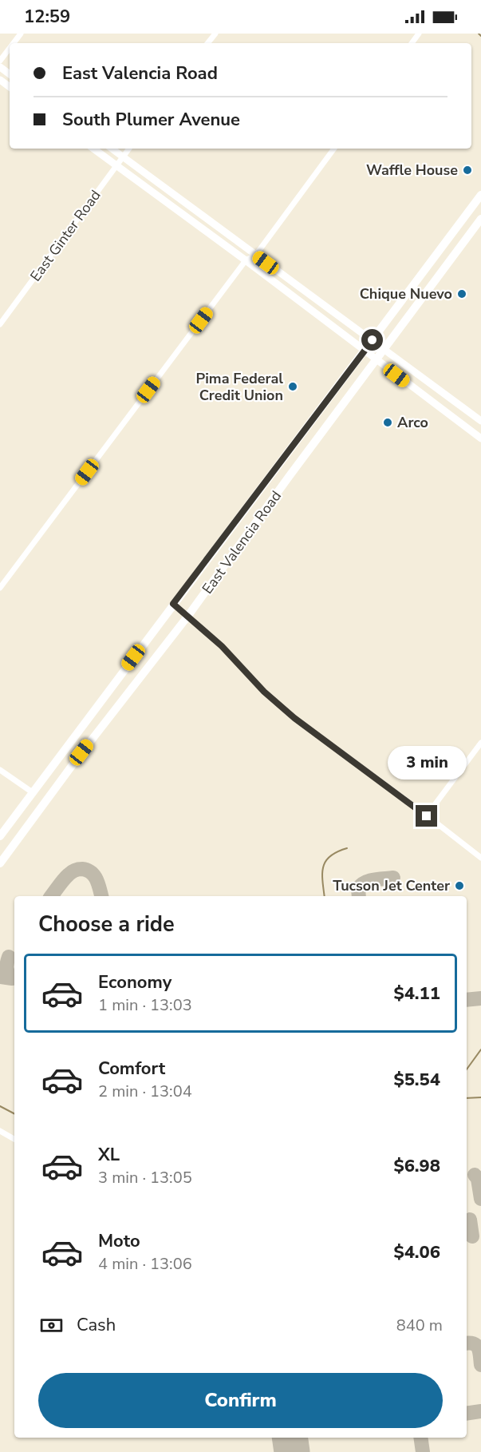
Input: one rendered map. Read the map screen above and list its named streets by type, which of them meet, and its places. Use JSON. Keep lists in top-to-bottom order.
{
  "streets": {
    "main road": ["East Valencia Road"],
    "street": ["East Ginter Road"]
  },
  "places": [
    "Waffle House",
    "Chique Nuevo",
    "Pima Federal Credit Union",
    "Arco",
    "Tucson Jet Center"
  ],
  "page": {
    "status": "12:59",
    "banner": ["East Valencia Road", "South Plumer Avenue"],
    "bubble": "3 min",
    "heading": "Choose a ride",
    "list": [
      {
        "name": "Economy",
        "note": "1 min · 13:03",
        "value": "$4.11"
      },
      {
        "name": "Comfort",
        "note": "2 min · 13:04",
        "value": "$5.54"
      },
      {
        "name": "XL",
        "note": "3 min · 13:05",
        "value": "$6.98"
      },
      {
        "name": "Moto",
        "note": "4 min · 13:06",
        "value": "$4.06"
      }
    ],
    "pay": ["Cash", "840 m"],
    "buttons": "Confirm"
  }
}
